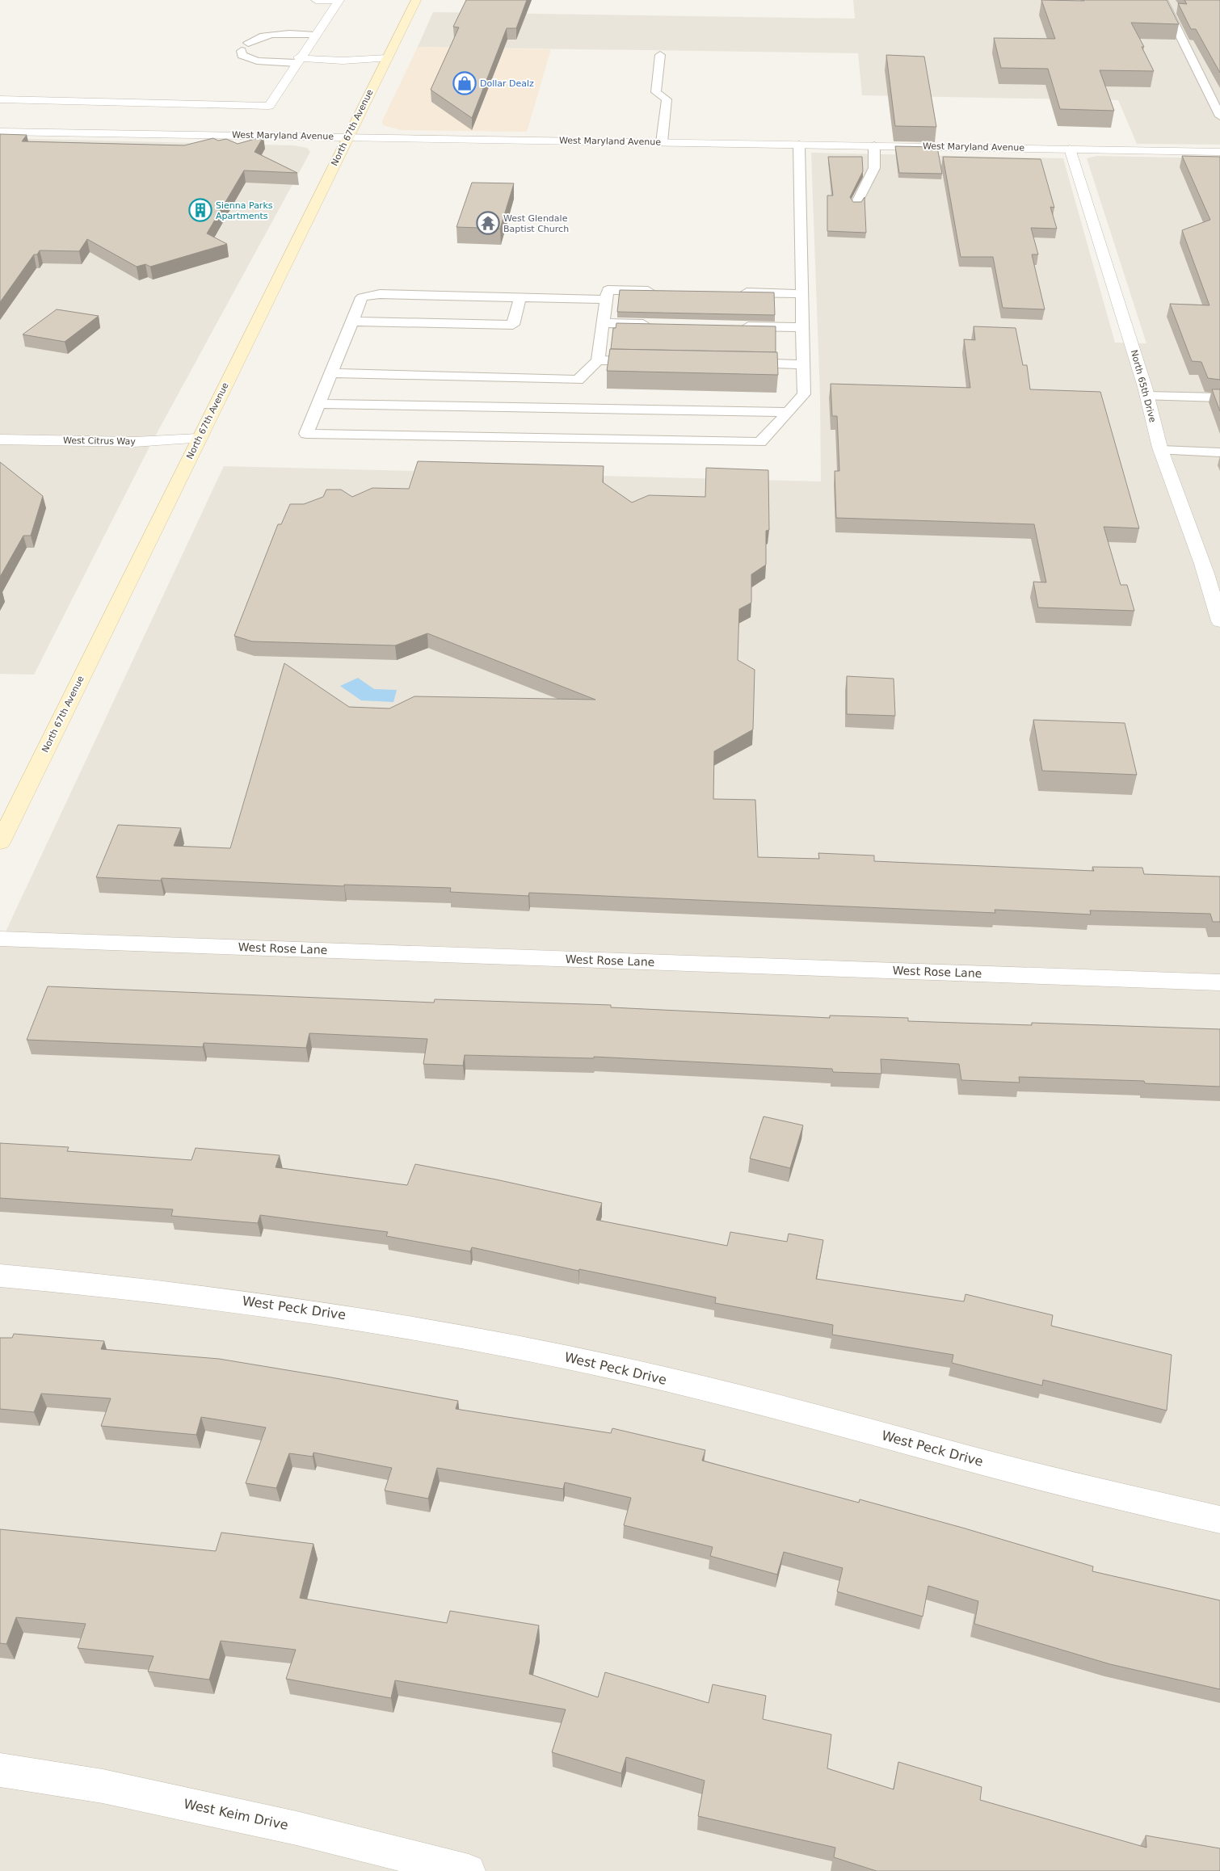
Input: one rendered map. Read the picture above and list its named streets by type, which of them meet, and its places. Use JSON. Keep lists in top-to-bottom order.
{
  "streets": {
    "main road": ["North 67th Avenue"],
    "street": [
      "West Maryland Avenue",
      "North 65th Drive",
      "West Citrus Way",
      "West Rose Lane",
      "West Peck Drive",
      "West Keim Drive"
    ]
  },
  "crossings": [
    ["North 67th Avenue", "West Maryland Avenue"],
    ["North 67th Avenue", "West Citrus Way"],
    ["West Maryland Avenue", "North 65th Drive"]
  ],
  "places": {
    "shop": ["Dollar Dealz"],
    "building": ["Sienna Parks Apartments"],
    "temple": ["West Glendale Baptist Church"]
  }
}
